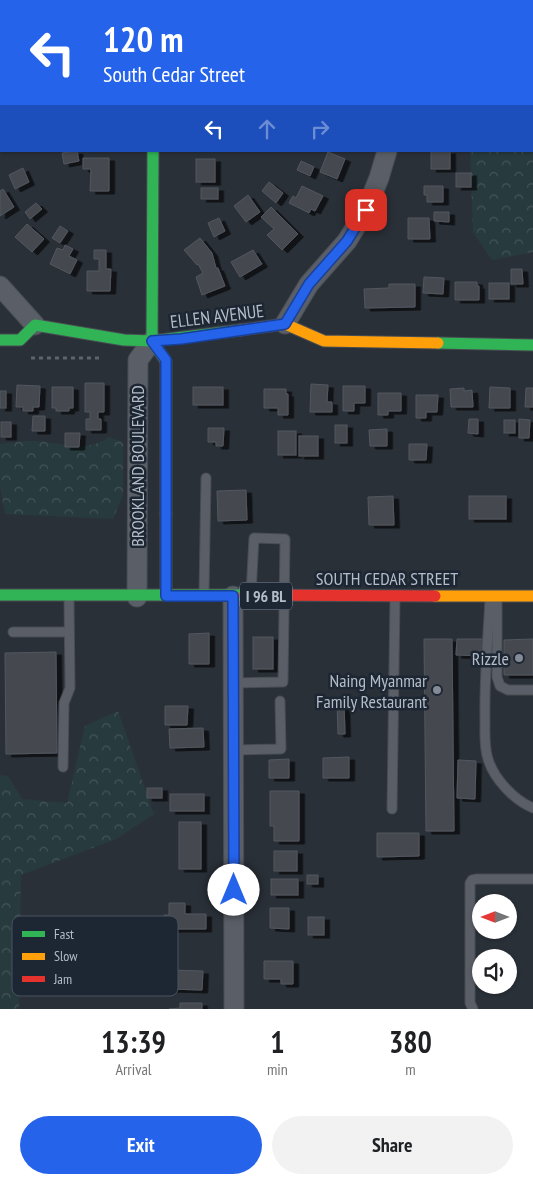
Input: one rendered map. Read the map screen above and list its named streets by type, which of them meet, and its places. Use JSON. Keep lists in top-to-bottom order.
{
  "streets": {
    "street": [
      "ELLEN AVENUE",
      "BROOKLAND BOULEVARD",
      "SOUTH CEDAR STREET",
      "I 96 BL"
    ]
  },
  "crossings": [
    ["ELLEN AVENUE", "BROOKLAND BOULEVARD"],
    ["BROOKLAND BOULEVARD", "SOUTH CEDAR STREET"]
  ],
  "places": ["Rizzle", "Naing Myanmar Family Restaurant"],
  "legend": ["Fast", "Slow", "Jam"],
  "north": "left",
  "page": {
    "turn": ["120 m", "South Cedar Street"],
    "eta": [
      "13:39",
      "Arrival",
      "1",
      "min",
      "380",
      "m"
    ],
    "buttons": ["Exit", "Share"]
  }
}
